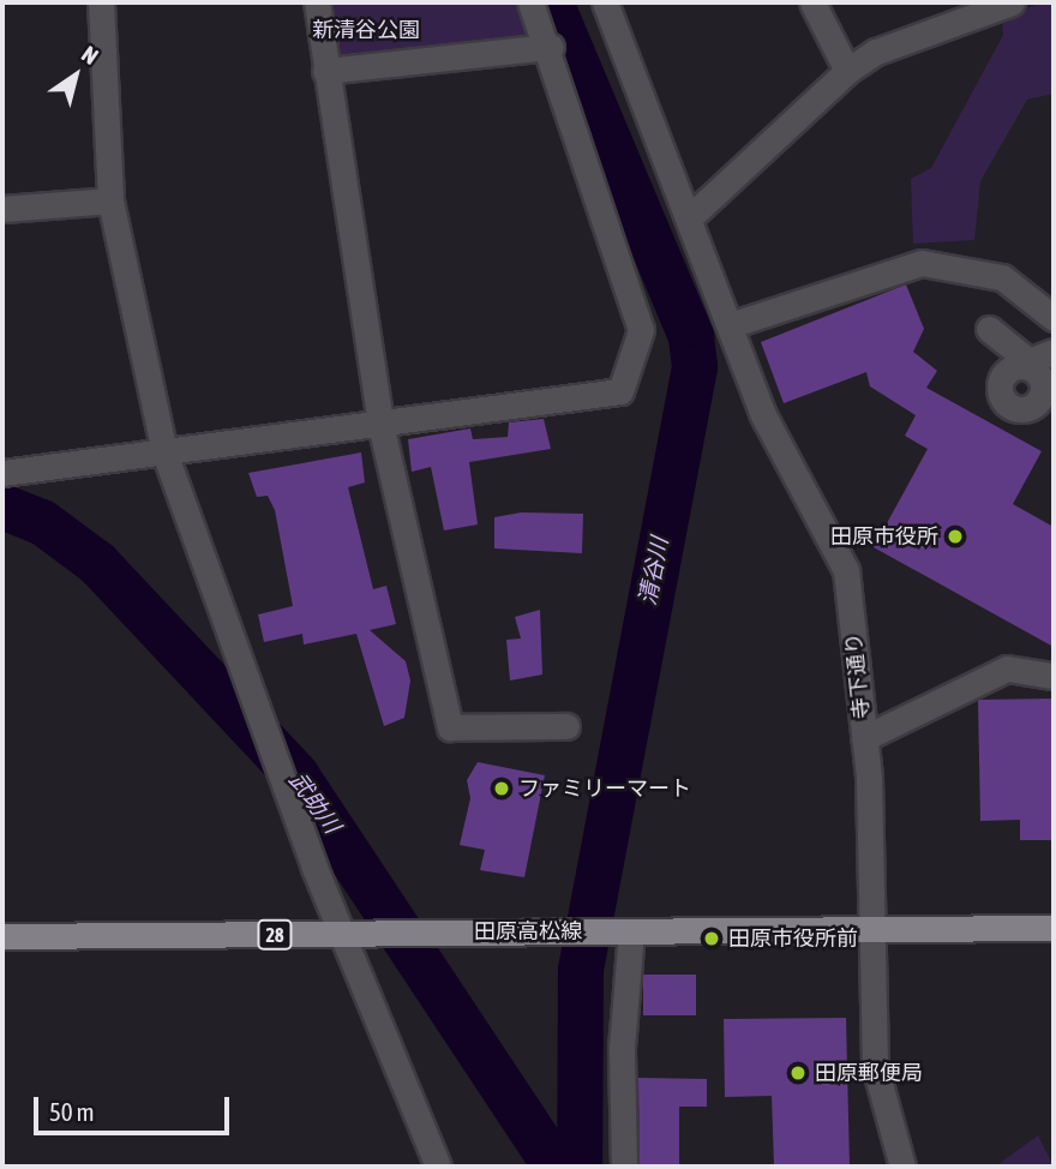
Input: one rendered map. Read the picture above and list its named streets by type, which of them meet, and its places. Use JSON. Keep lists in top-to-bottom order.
{
  "streets": {
    "main road": ["田原高松線", "28"],
    "street": ["寺下通り"]
  },
  "crossings": [
    ["寺下通り", "田原高松線"]
  ],
  "water": ["清谷川", "武助川"],
  "parks": ["新清谷公園"],
  "places": [
    "田原市役所",
    "ファミリーマート",
    "田原市役所前",
    "田原郵便局"
  ],
  "scale_bar": "50 m",
  "north": "top right"
}
